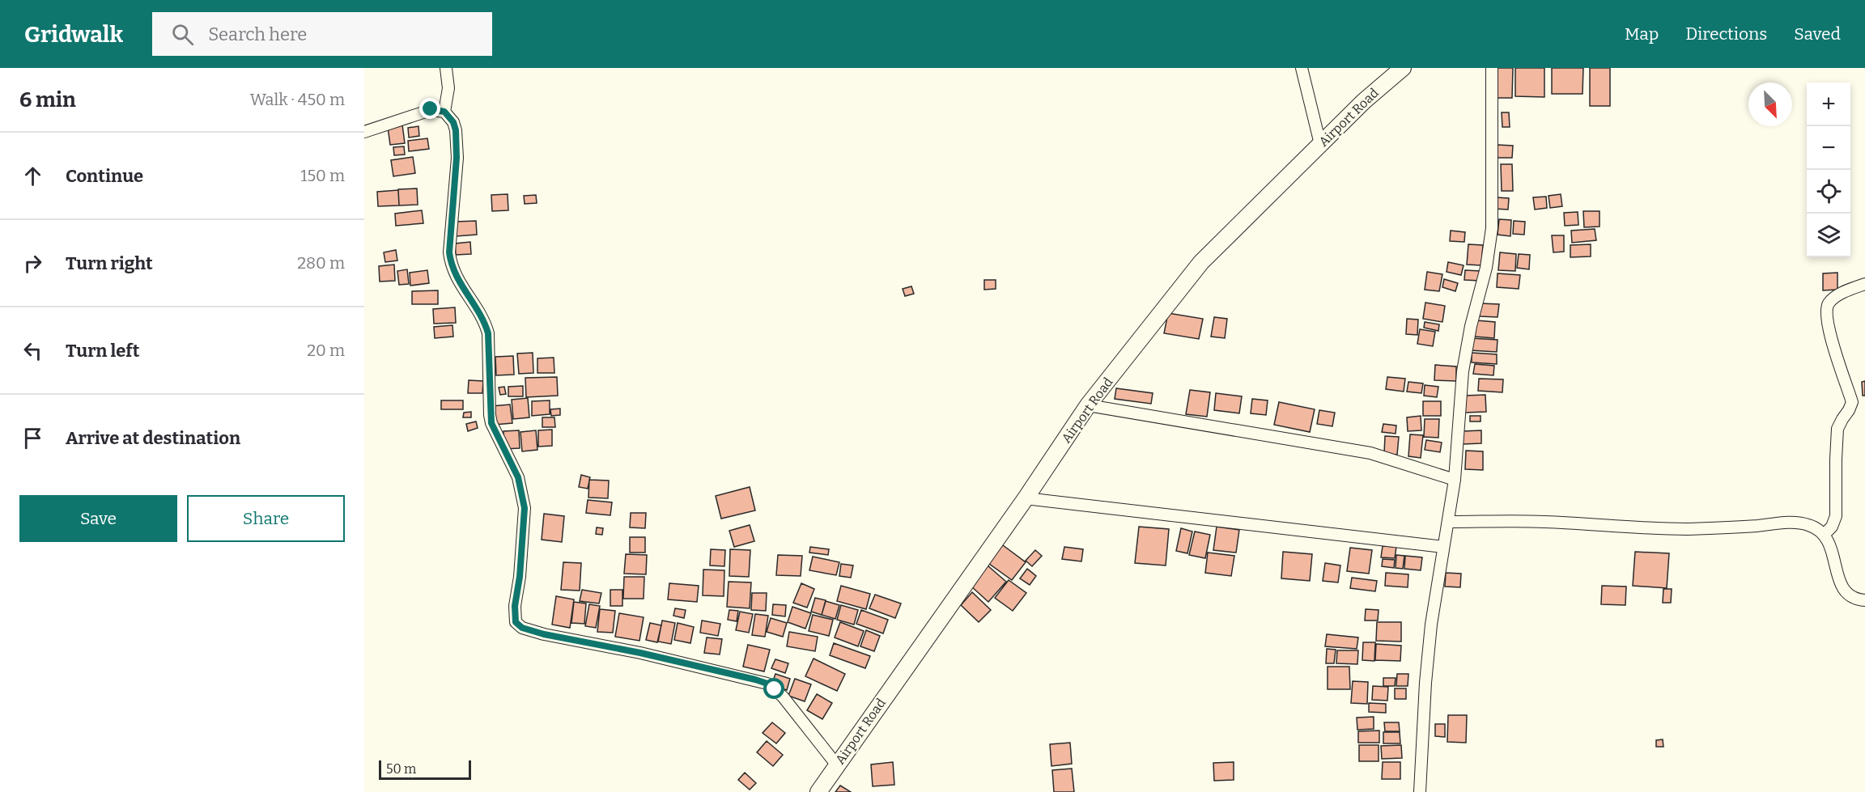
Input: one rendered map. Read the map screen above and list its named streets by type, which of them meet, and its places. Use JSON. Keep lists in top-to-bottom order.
{
  "streets": {
    "main road": ["Airport Road"]
  },
  "scale_bar": "50 m",
  "north": "bottom right",
  "page": {
    "header": "Gridwalk",
    "search": "Search here",
    "nav": ["Map", "Directions", "Saved"],
    "heading": ["6 min", "Walk · 450 m"],
    "map_buttons": ["+", "−"],
    "list": [
      ["Continue", "150 m"],
      ["Turn right", "280 m"],
      ["Turn left", "20 m"],
      "Arrive at destination"
    ],
    "buttons": ["Save", "Share"],
    "scale": "50 m"
  }
}
